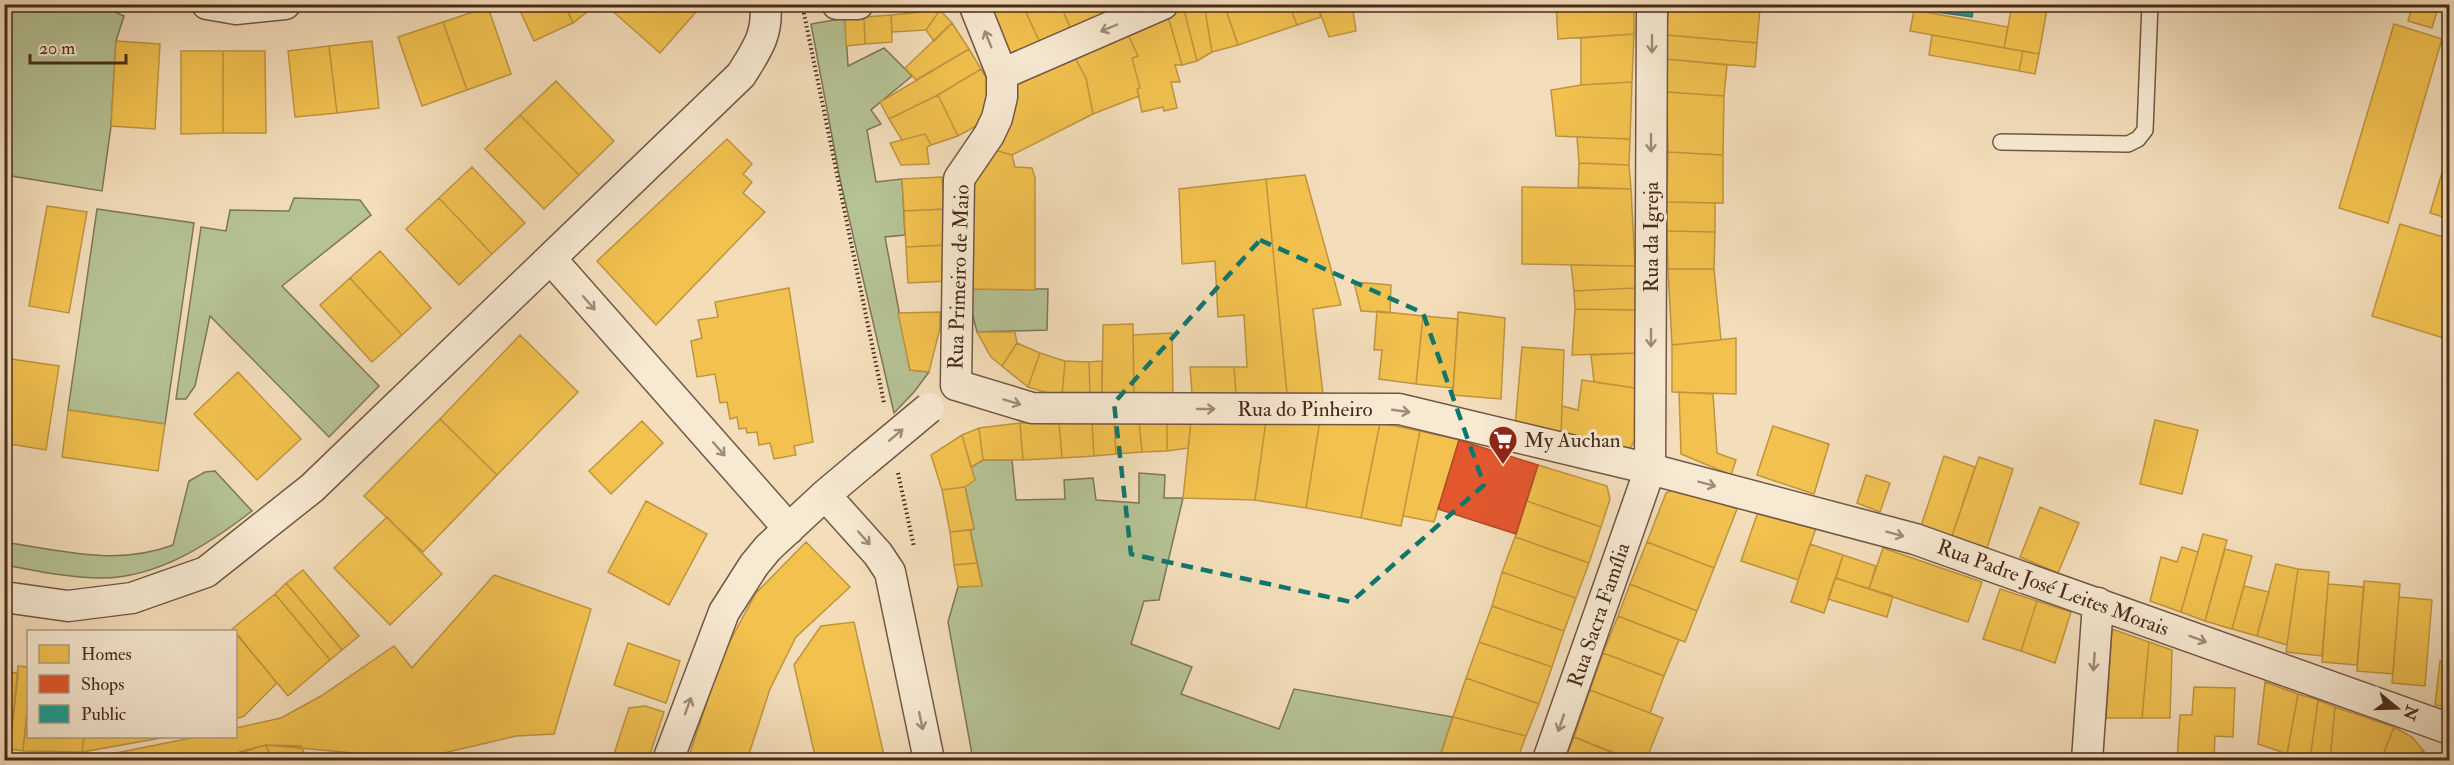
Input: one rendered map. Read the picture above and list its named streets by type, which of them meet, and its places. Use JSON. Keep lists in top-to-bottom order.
{
  "streets": {
    "street": [
      "Rua da Igreja",
      "Rua Primeiro de Maio",
      "Rua do Pinheiro",
      "Rua Padre José Leites Morais",
      "Rua Sacra Família"
    ]
  },
  "crossings": [
    ["Rua da Igreja", "Rua do Pinheiro"],
    ["Rua da Igreja", "Rua Padre José Leites Morais"],
    ["Rua da Igreja", "Rua Sacra Família"],
    ["Rua Primeiro de Maio", "Rua do Pinheiro"],
    ["Rua do Pinheiro", "Rua Padre José Leites Morais"],
    ["Rua do Pinheiro", "Rua Sacra Família"],
    ["Rua Padre José Leites Morais", "Rua Sacra Família"]
  ],
  "one_way": [
    "Rua da Igreja",
    "Rua do Pinheiro",
    "Rua Padre José Leites Morais",
    "Rua Sacra Família"
  ],
  "places": {
    "supermarket": ["My Auchan"]
  },
  "legend": ["Homes", "Shops", "Public"],
  "scale_bar": "20 m",
  "north": "right"
}
